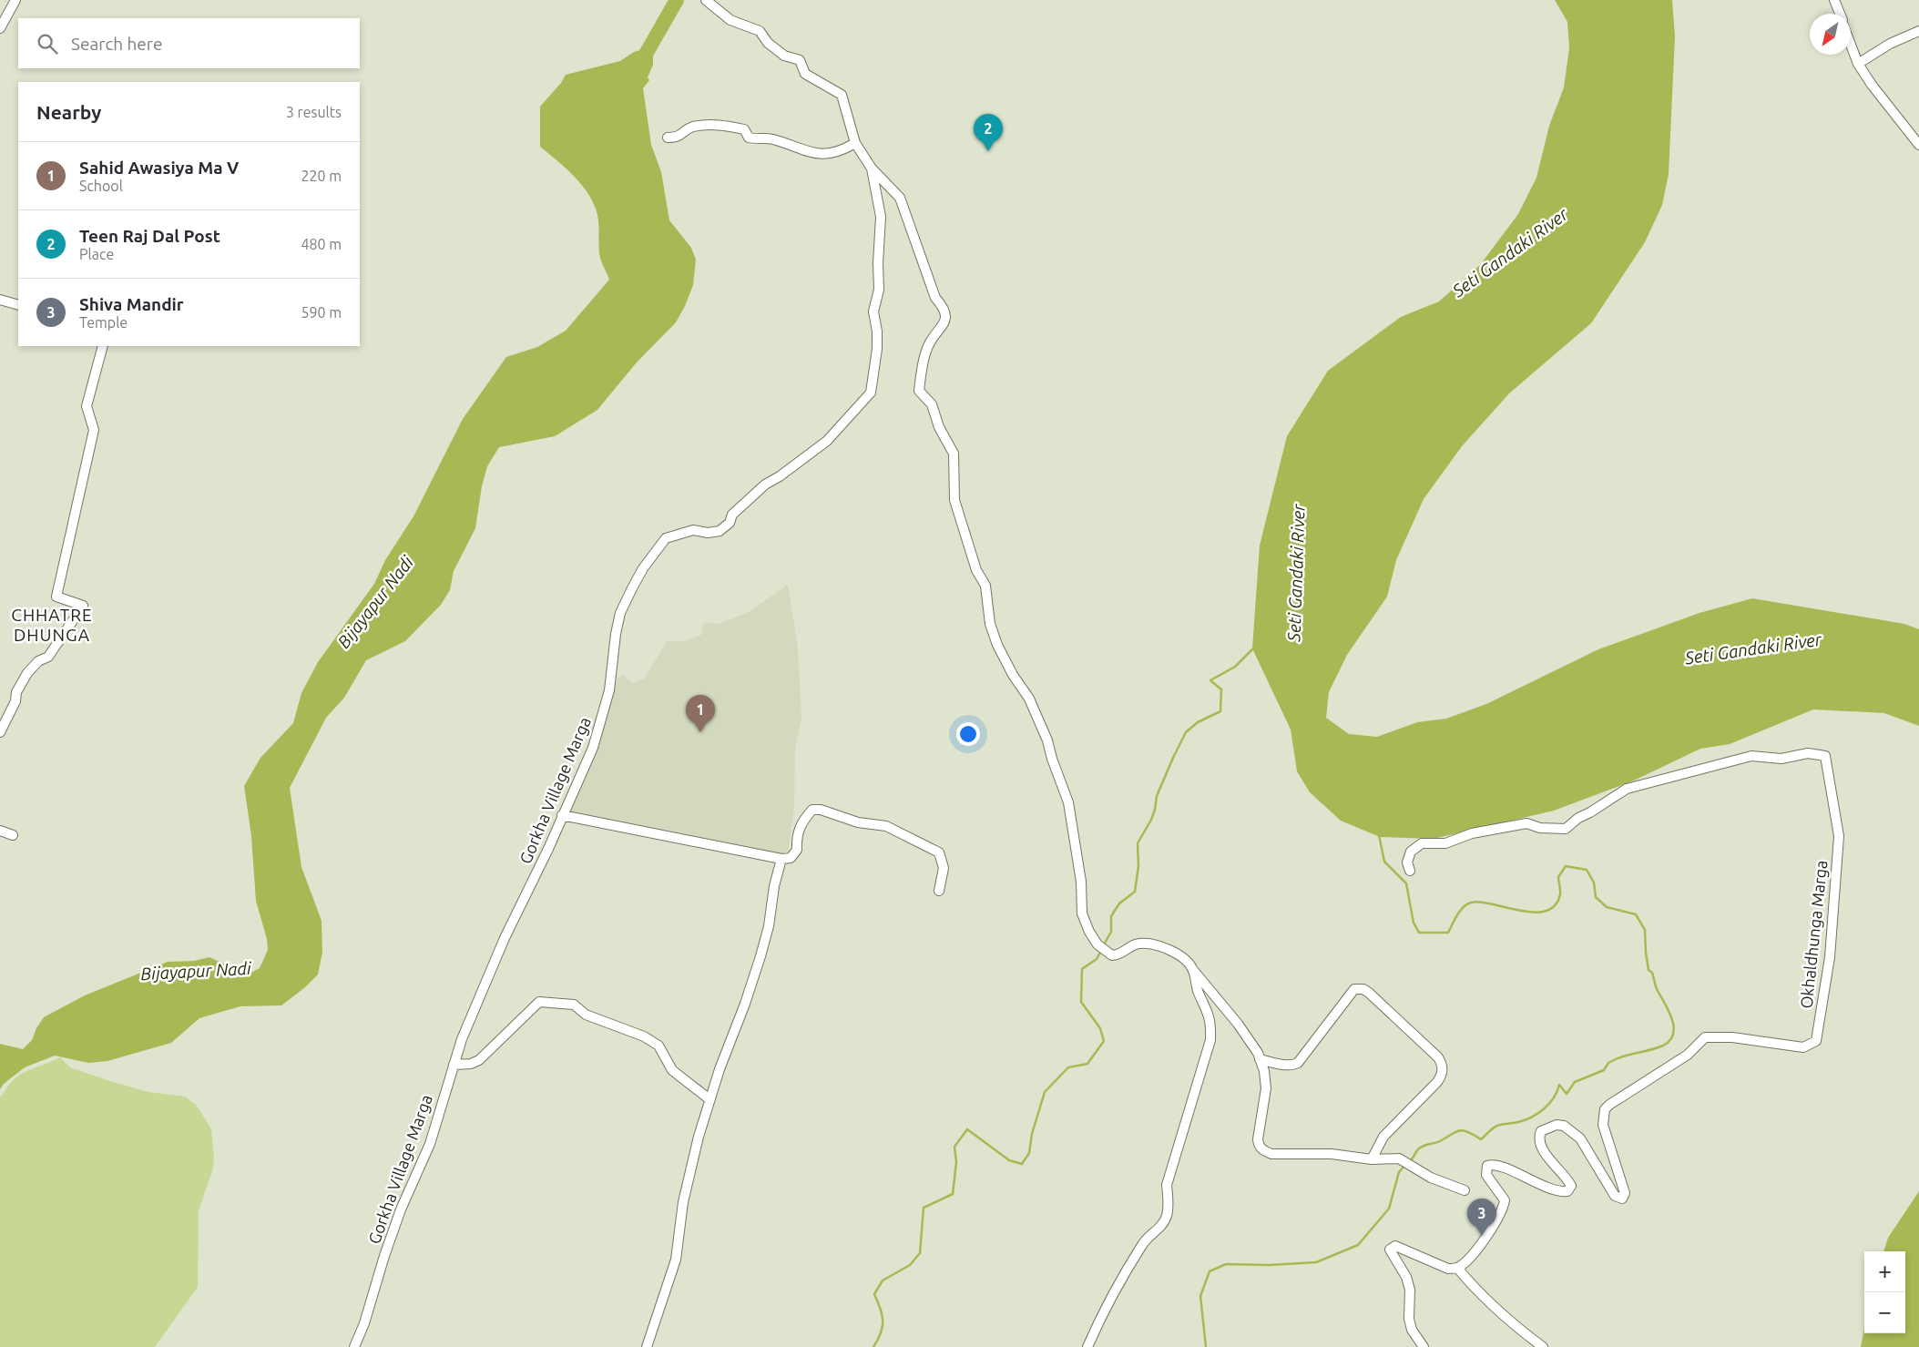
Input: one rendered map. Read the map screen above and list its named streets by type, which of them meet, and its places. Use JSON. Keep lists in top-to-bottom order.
{
  "streets": {
    "street": ["Gorkha Village Marga", "Okhaldhunga Marga"]
  },
  "districts": ["CHHATRE DHUNGA"],
  "water": ["Seti Gandaki River", "Bijayapur Nadi"],
  "north": "bottom left",
  "page": {
    "search": "Search here",
    "heading": ["Nearby", "3 results"],
    "pins": ["2", "1", "3"],
    "list": [
      {
        "mark": "1",
        "name": "Sahid Awasiya Ma V",
        "note": "School",
        "value": "220 m"
      },
      {
        "mark": "2",
        "name": "Teen Raj Dal Post",
        "note": "Place",
        "value": "480 m"
      },
      {
        "mark": "3",
        "name": "Shiva Mandir",
        "note": "Temple",
        "value": "590 m"
      }
    ],
    "map_buttons": ["+", "−"]
  }
}
